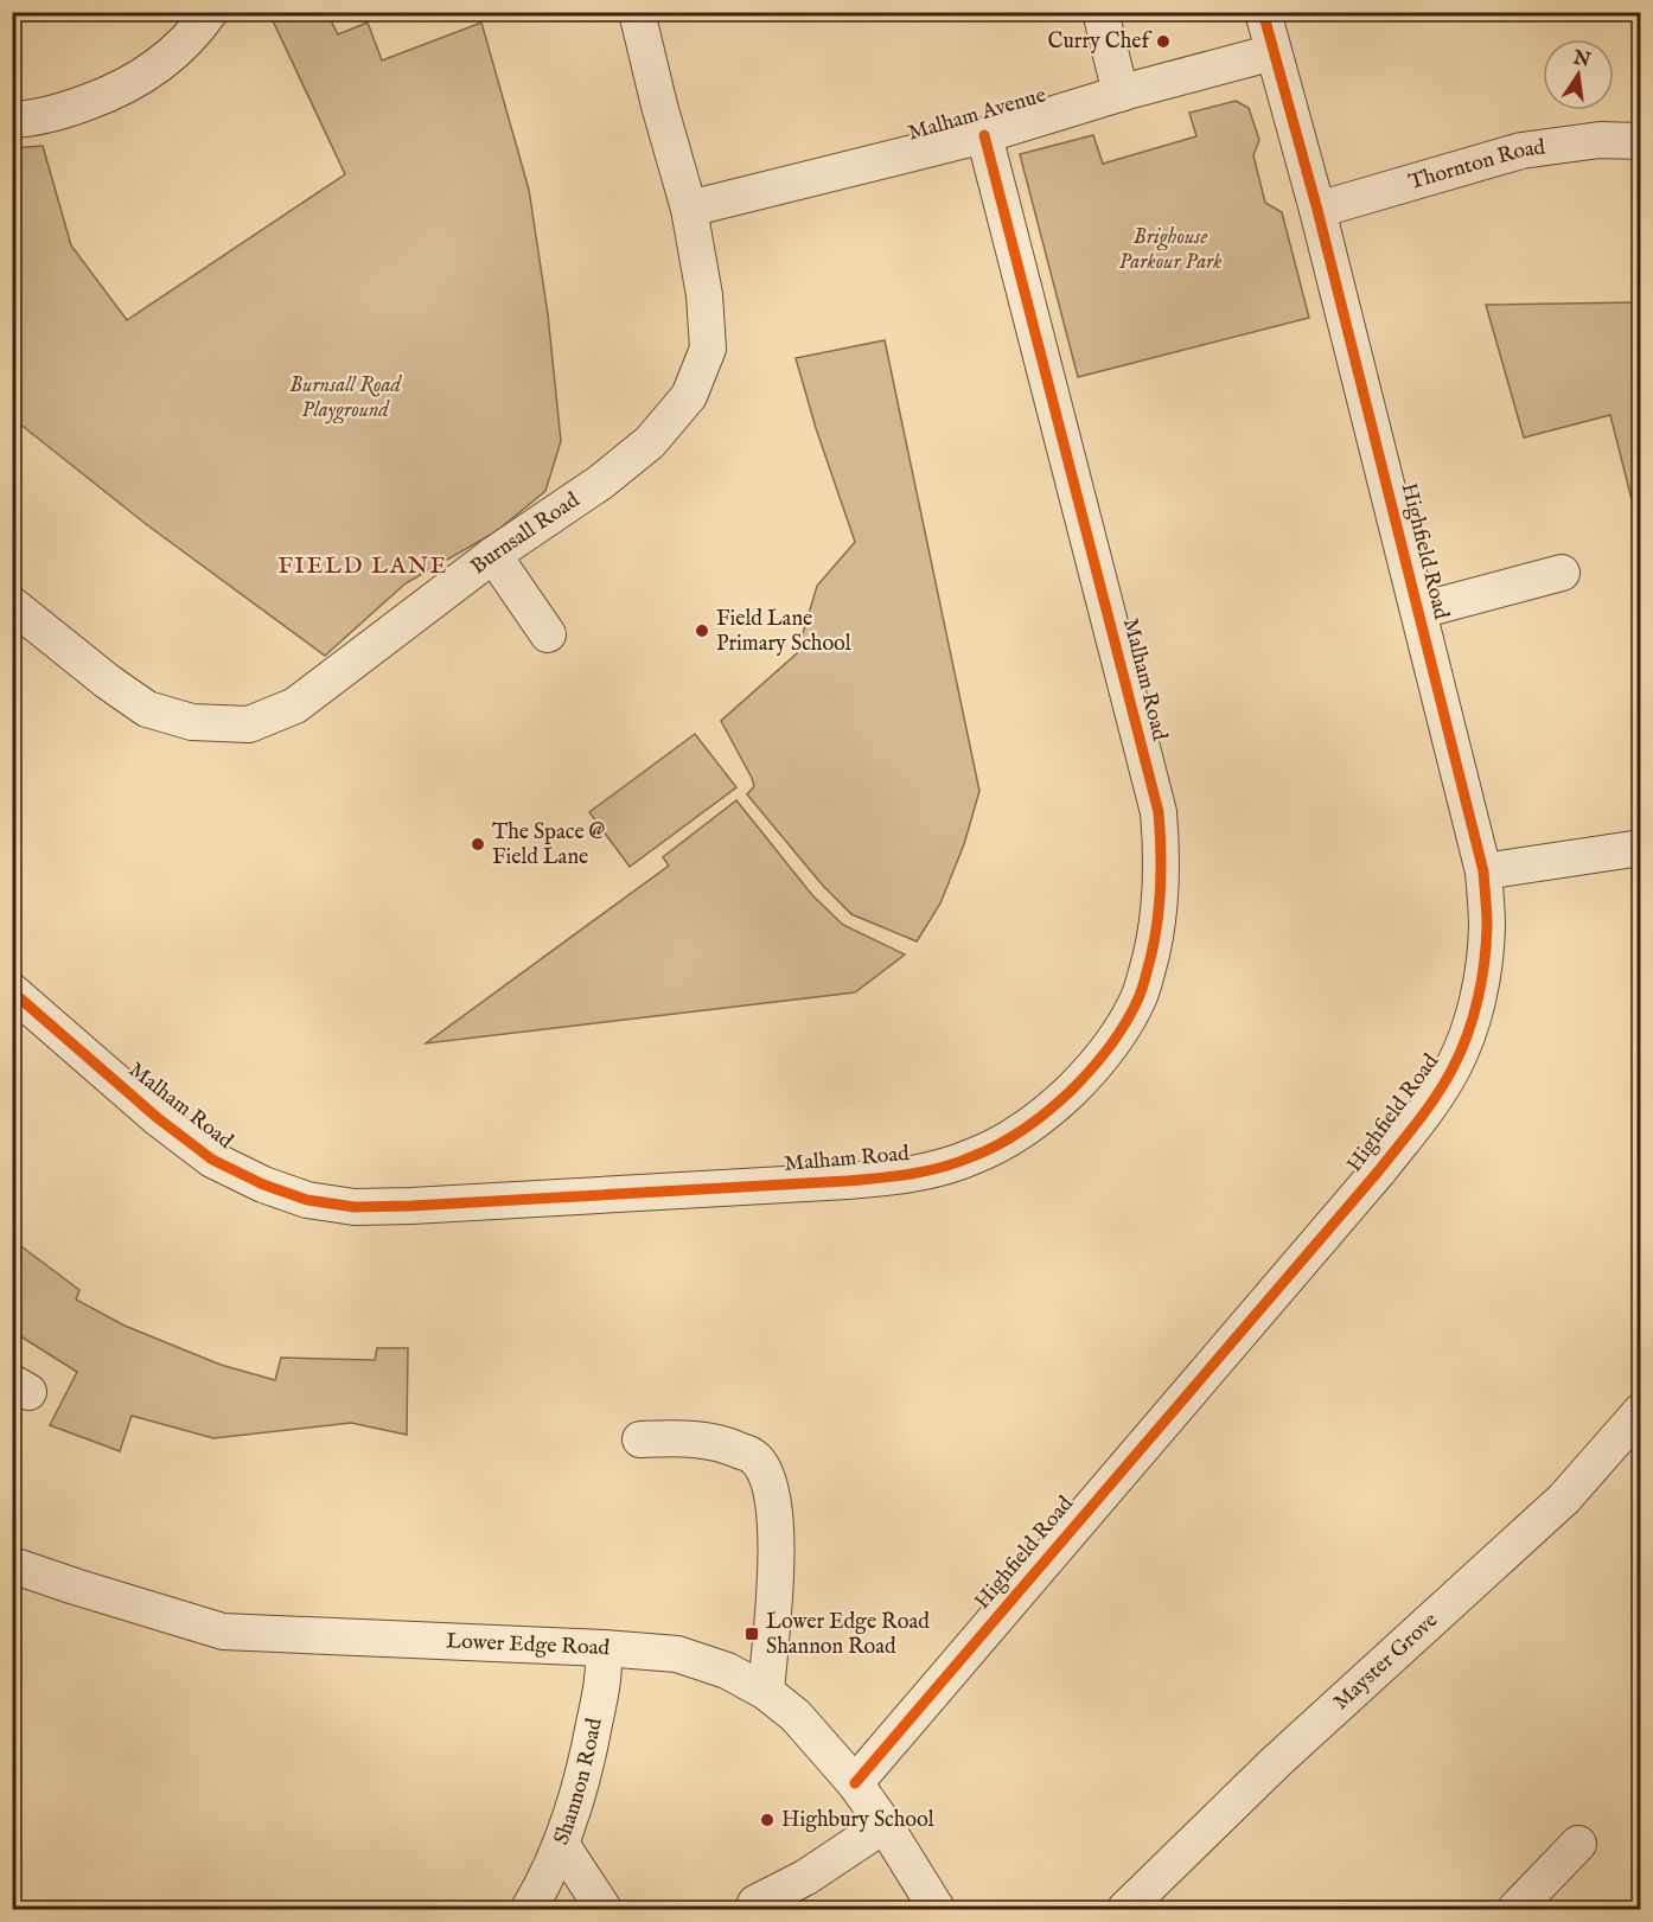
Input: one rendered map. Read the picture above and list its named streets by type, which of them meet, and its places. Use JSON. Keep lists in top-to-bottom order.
{
  "streets": {
    "street": [
      "Malham Avenue",
      "Thornton Road",
      "Burnsall Road",
      "Highfield Road",
      "Malham Road",
      "Lower Edge Road",
      "Mayster Grove",
      "Shannon Road"
    ]
  },
  "crossings": [
    ["Malham Avenue", "Burnsall Road"],
    ["Malham Avenue", "Highfield Road"],
    ["Malham Avenue", "Malham Road"],
    ["Thornton Road", "Highfield Road"],
    ["Highfield Road", "Lower Edge Road"],
    ["Lower Edge Road", "Shannon Road"]
  ],
  "districts": ["FIELD LANE"],
  "parks": ["Brighouse Parkour Park", "Burnsall Road Playground"],
  "places": {
    "other": [
      "Curry Chef",
      "Field Lane Primary School",
      "The Space @ Field Lane",
      "Highbury School"
    ],
    "transit": ["Lower Edge Road Shannon Road"]
  },
  "north": "top"
}
